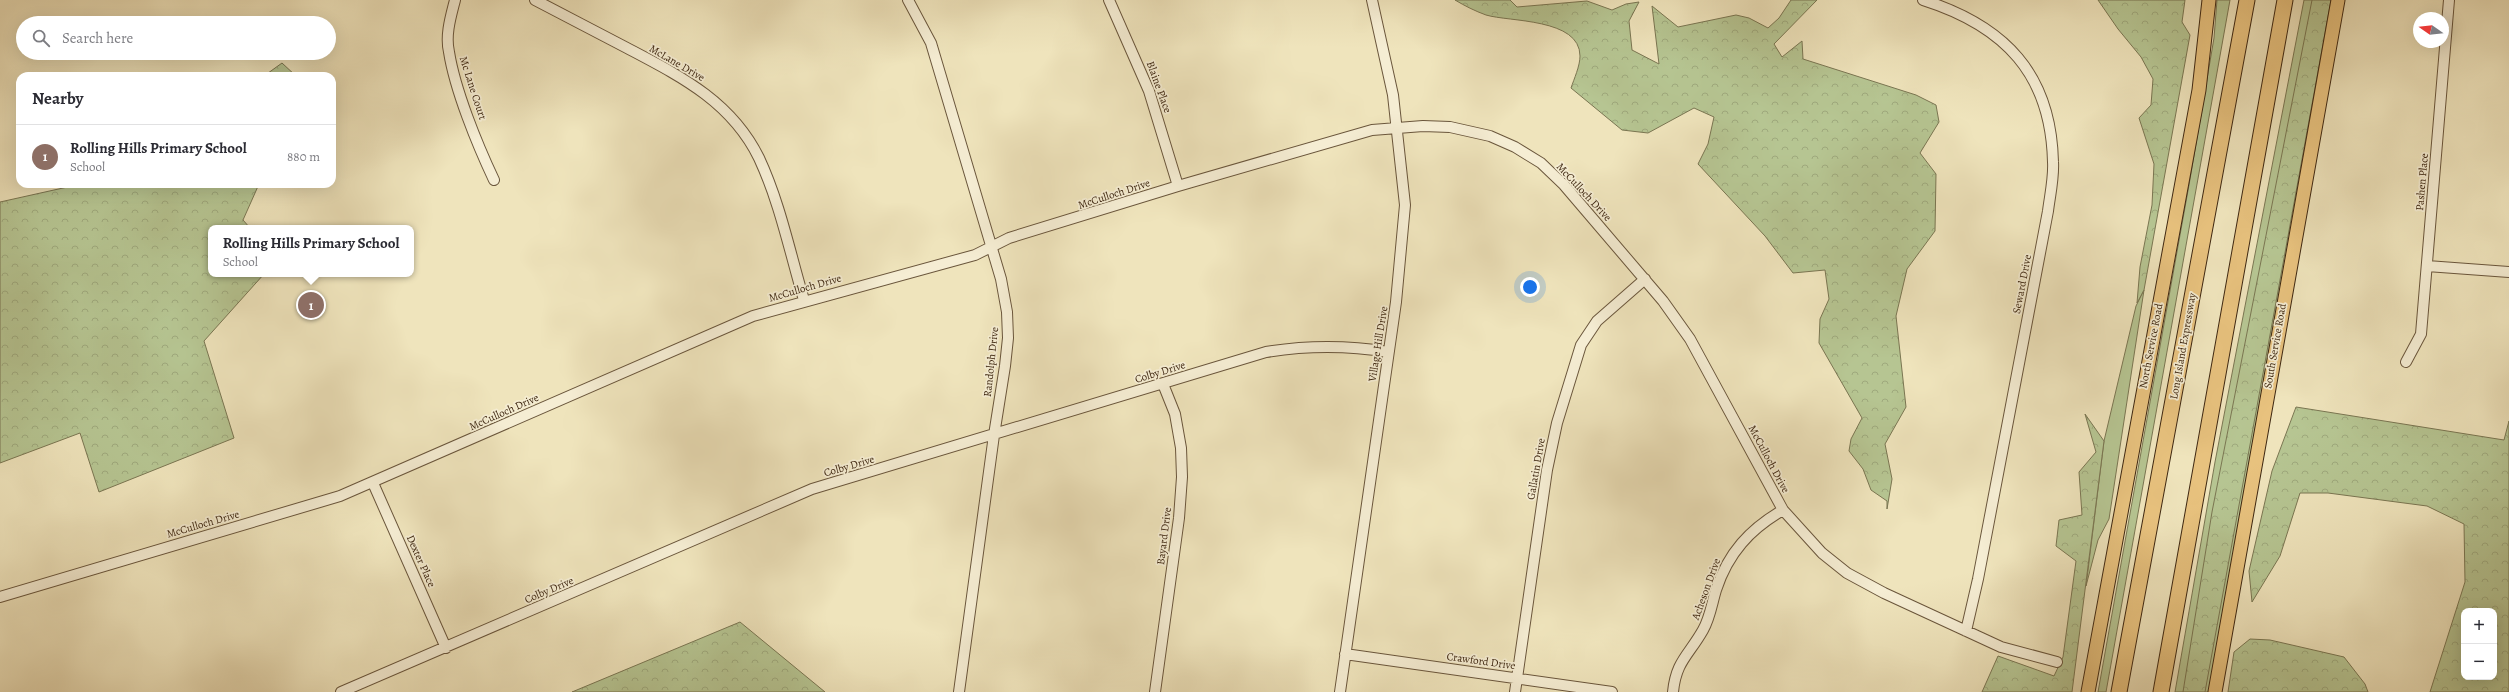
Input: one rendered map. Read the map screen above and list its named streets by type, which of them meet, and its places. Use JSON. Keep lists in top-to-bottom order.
{
  "streets": {
    "highway": ["Long Island Expressway"],
    "main road": ["North Service Road", "South Service Road"],
    "street": [
      "McLane Drive",
      "Blaine Place",
      "Mc Lane Court",
      "Pashen Place",
      "McCulloch Drive",
      "Seward Drive",
      "Village Hill Drive",
      "Randolph Drive",
      "Colby Drive",
      "Gallatin Drive",
      "Bayard Drive",
      "Dexter Place",
      "Acheson Drive",
      "Crawford Drive"
    ]
  },
  "crossings": [
    ["McLane Drive", "McCulloch Drive"],
    ["Blaine Place", "McCulloch Drive"],
    ["McCulloch Drive", "Seward Drive"],
    ["McCulloch Drive", "Village Hill Drive"],
    ["McCulloch Drive", "Randolph Drive"],
    ["McCulloch Drive", "Gallatin Drive"],
    ["McCulloch Drive", "Dexter Place"],
    ["McCulloch Drive", "Acheson Drive"],
    ["Village Hill Drive", "Colby Drive"],
    ["Village Hill Drive", "Crawford Drive"],
    ["Randolph Drive", "Colby Drive"],
    ["Colby Drive", "Bayard Drive"],
    ["Colby Drive", "Dexter Place"],
    ["Gallatin Drive", "Crawford Drive"]
  ],
  "north": "left",
  "page": {
    "search": "Search here",
    "heading": "Nearby",
    "list": [
      {
        "mark": "1",
        "name": "Rolling Hills Primary School",
        "note": "School",
        "value": "880 m"
      }
    ],
    "popup": ["Rolling Hills Primary School", "School"],
    "pins": "1",
    "map_buttons": ["+", "−"]
  }
}
